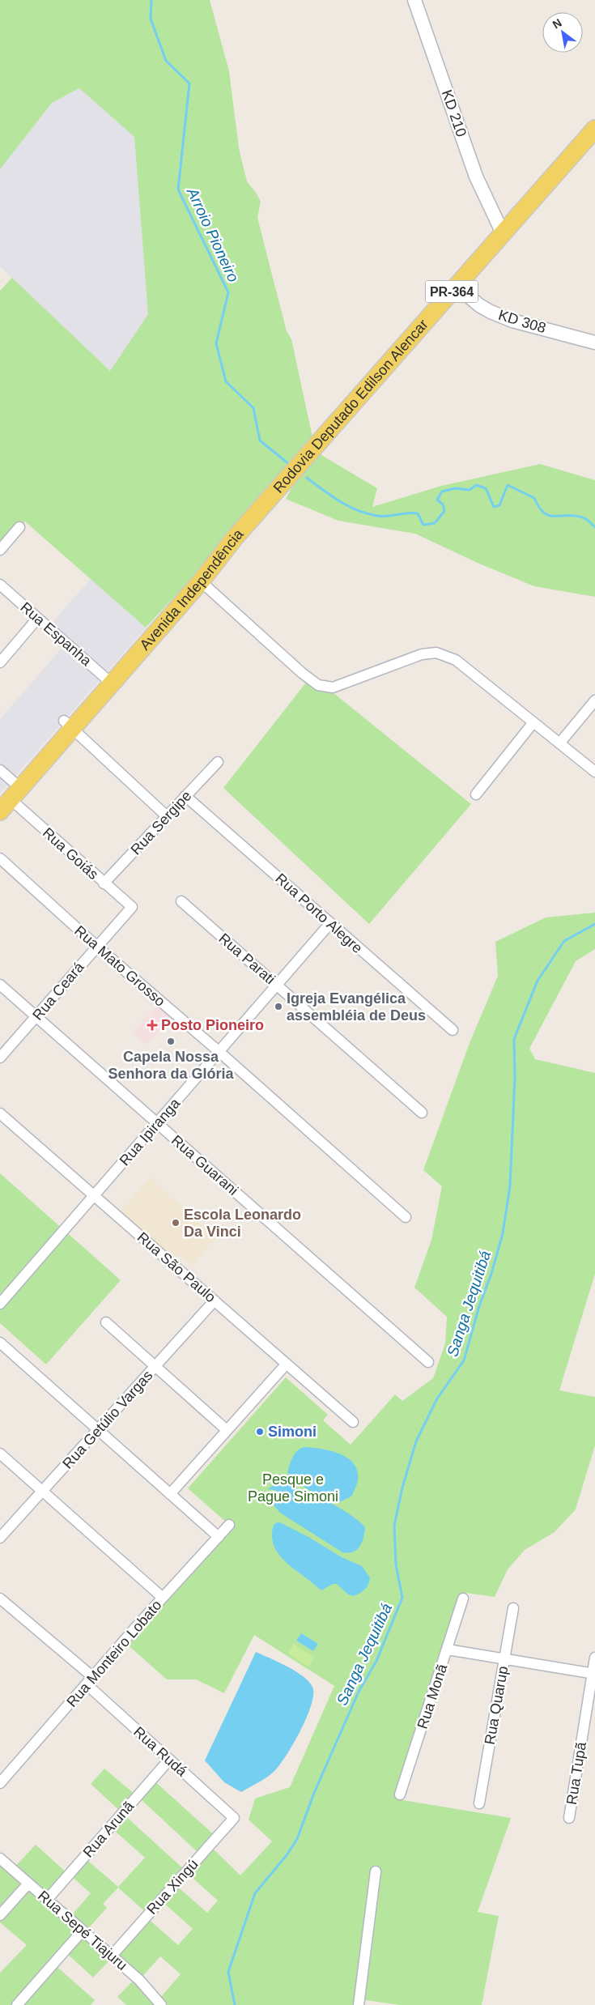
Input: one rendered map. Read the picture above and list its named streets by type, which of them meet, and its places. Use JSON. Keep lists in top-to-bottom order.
{
  "streets": {
    "main road": ["PR-364", "Rodovia Deputado Edilson Alencar", "Avenida Independência"],
    "street": [
      "KD 210",
      "KD 308",
      "Rua Espanha",
      "Rua Sergipe",
      "Rua Goiás",
      "Rua Porto Alegre",
      "Rua Parati",
      "Rua Mato Grosso",
      "Rua Ceará",
      "Rua Ipiranga",
      "Rua Guarani",
      "Rua São Paulo",
      "Rua Getúlio Vargas",
      "Rua Monteiro Lobato",
      "Rua Monã",
      "Rua Quarup",
      "Rua Rudá",
      "Rua Tupã",
      "Rua Arunã",
      "Rua Xingú",
      "Rua Sepé Tiajuru"
    ]
  },
  "crossings": [
    ["KD 210", "Rodovia Deputado Edilson Alencar"],
    ["KD 308", "Rodovia Deputado Edilson Alencar"],
    ["Rodovia Deputado Edilson Alencar", "Avenida Independência"],
    ["Avenida Independência", "Rua Espanha"],
    ["Avenida Independência", "Rua Goiás"],
    ["Rua Sergipe", "Rua Goiás"],
    ["Rua Sergipe", "Rua Porto Alegre"],
    ["Rua Goiás", "Rua Ceará"],
    ["Rua Porto Alegre", "Rua Ipiranga"],
    ["Rua Parati", "Rua Ipiranga"],
    ["Rua Mato Grosso", "Rua Ceará"],
    ["Rua Mato Grosso", "Rua Ipiranga"],
    ["Rua Ceará", "Rua Guarani"],
    ["Rua Ipiranga", "Rua Guarani"],
    ["Rua Ipiranga", "Rua São Paulo"],
    ["Rua São Paulo", "Rua Getúlio Vargas"],
    ["Rua Monteiro Lobato", "Rua Rudá"],
    ["Rua Rudá", "Rua Arunã"],
    ["Rua Rudá", "Rua Xingú"],
    ["Rua Arunã", "Rua Sepé Tiajuru"],
    ["Rua Xingú", "Rua Sepé Tiajuru"]
  ],
  "water": ["Arroio Pioneiro", "Sanga Jequitibá"],
  "parks": ["Pesque e Pague Simoni"],
  "places": {
    "other": [
      "Igreja Evangélica assembléia de Deus",
      "Capela Nossa Senhora da Glória",
      "Escola Leonardo Da Vinci",
      "Simoni"
    ],
    "health": ["Posto Pioneiro"]
  },
  "north": "top left"
}
